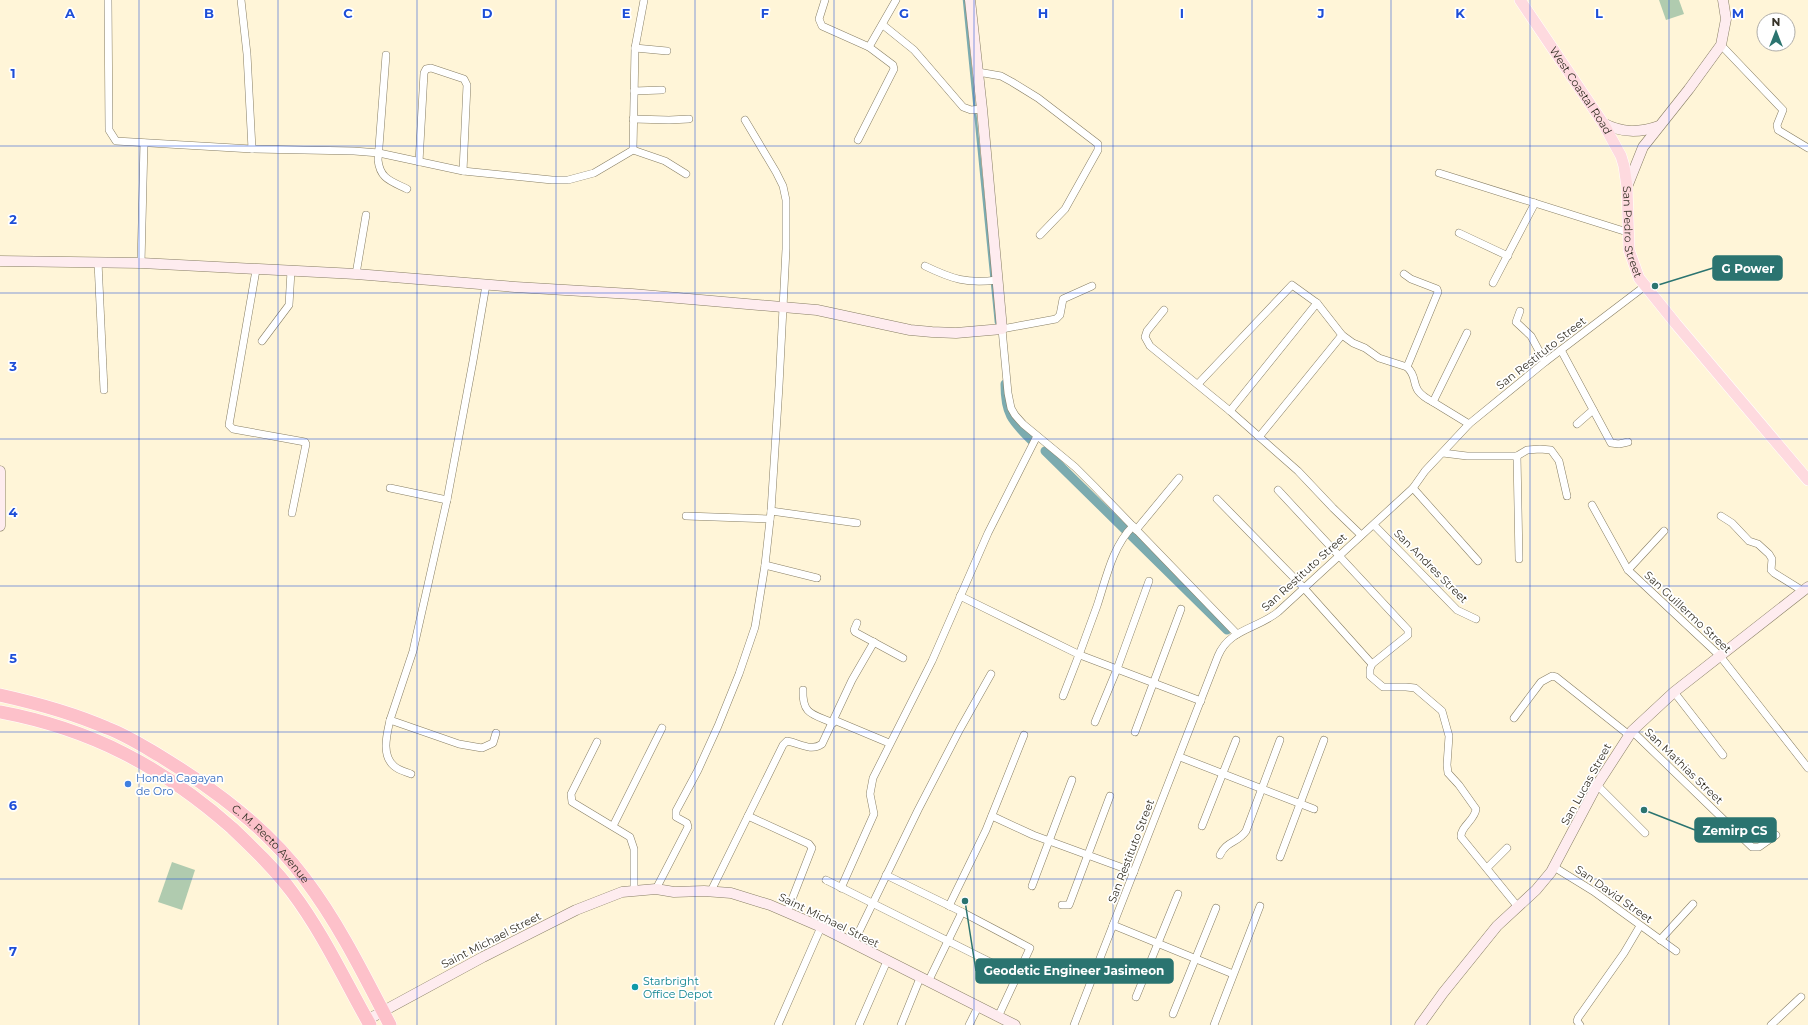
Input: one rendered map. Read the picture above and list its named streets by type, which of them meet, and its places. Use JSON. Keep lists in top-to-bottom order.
{
  "streets": {
    "highway": ["C. M. Recto Avenue"],
    "main road": ["West Coastal Road", "San Pedro Street"],
    "street": [
      "San Restituto Street",
      "San Andres Street",
      "San Guillermo Street",
      "San Mathias Street",
      "San Lucas Street",
      "San David Street",
      "Saint Michael Street"
    ]
  },
  "crossings": [
    ["West Coastal Road", "San Pedro Street"],
    ["San Pedro Street", "San Restituto Street"],
    ["San Restituto Street", "San Andres Street"],
    ["San Guillermo Street", "San Lucas Street"],
    ["San Mathias Street", "San Lucas Street"],
    ["San Lucas Street", "San David Street"],
    ["C. M. Recto Avenue", "Saint Michael Street"]
  ],
  "places": [
    "G Power",
    "Honda Cagayan de Oro",
    "Zemirp CS",
    "Geodetic Engineer Jasimeon",
    "Starbright Office Depot"
  ],
  "north": "top",
  "grid": {
    "columns": [
      "A",
      "B",
      "C",
      "D",
      "E",
      "F",
      "G",
      "H",
      "I",
      "J",
      "K",
      "L",
      "M"
    ],
    "rows": [
      "1",
      "2",
      "3",
      "4",
      "5",
      "6",
      "7"
    ]
  }
}
